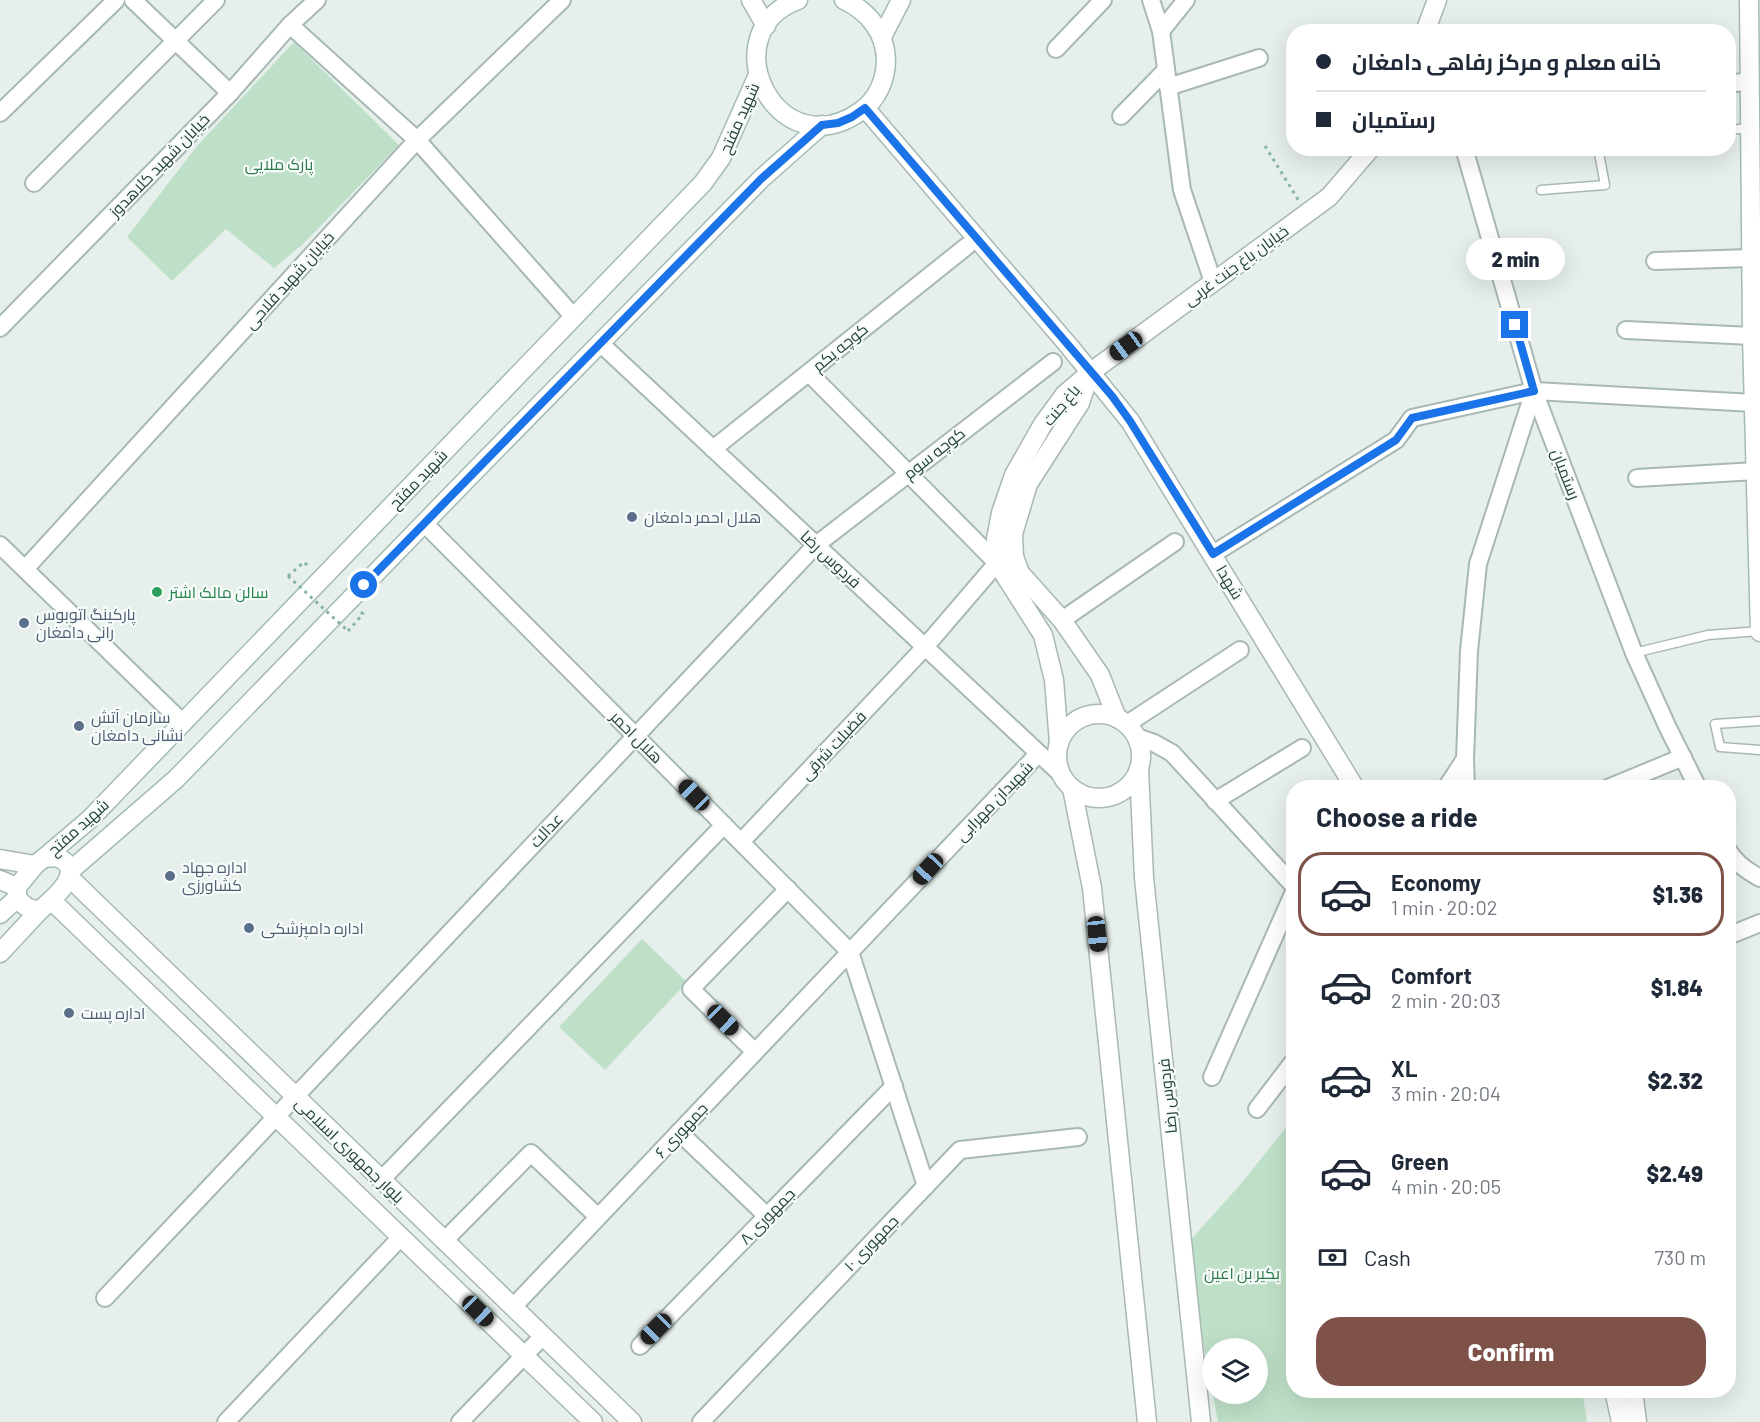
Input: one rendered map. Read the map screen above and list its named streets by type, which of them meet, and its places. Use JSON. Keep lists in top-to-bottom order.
{
  "streets": {
    "street": [
      "شهید مفتح",
      "خیابان شهید کلاهدوز",
      "خیابان باغ جنت غربی",
      "خیابان شهید فلاحی",
      "کوچه یکم",
      "باغ جنت",
      "کوچه سوم",
      "رستمیان",
      "فردوس رضا",
      "شهدا",
      "هلال احمر",
      "فضیلت شرقی",
      "شهیدان مهرابی",
      "عدالت",
      "جمهوری ۶",
      "بلوار جمهوری اسلامی",
      "جمهوری ۸",
      "جمهوری ۱۰"
    ]
  },
  "crossings": [
    ["شهید مفتح", "فردوس رضا"],
    ["شهید مفتح", "هلال احمر"],
    ["شهید مفتح", "بلوار جمهوری اسلامی"],
    ["خیابان باغ جنت غربی", "باغ جنت"],
    ["خیابان باغ جنت غربی", "شهدا"],
    ["کوچه یکم", "فردوس رضا"],
    ["باغ جنت", "فردوس رضا"],
    ["باغ جنت", "شهدا"],
    ["باغ جنت", "فضیلت شرقی"],
    ["کوچه سوم", "فردوس رضا"],
    ["کوچه سوم", "عدالت"],
    ["فردوس رضا", "فضیلت شرقی"],
    ["فردوس رضا", "شهیدان مهرابی"],
    ["فردوس رضا", "عدالت"],
    ["هلال احمر", "فضیلت شرقی"],
    ["هلال احمر", "شهیدان مهرابی"],
    ["هلال احمر", "عدالت"],
    ["هلال احمر", "جمهوری ۶"],
    ["شهیدان مهرابی", "جمهوری ۶"],
    ["عدالت", "بلوار جمهوری اسلامی"],
    ["جمهوری ۶", "بلوار جمهوری اسلامی"]
  ],
  "parks": ["پارک ملایی", "بکیر بن اعین"],
  "places": [
    "هلال احمر دامغان",
    "سالن مالک اشتر",
    "پارکینگ اتوبوس رانی دامغان",
    "سازمان آتش نشانی دامغان",
    "اداره جهاد کشاورزی",
    "اداره دامپزشکی",
    "اداره پست"
  ],
  "page": {
    "banner": ["خانه معلم و مرکز رفاهی دامغان", "رستمیان"],
    "bubble": "2 min",
    "heading": "Choose a ride",
    "list": [
      {
        "name": "Economy",
        "note": "1 min · 20:02",
        "value": "$1.36"
      },
      {
        "name": "Comfort",
        "note": "2 min · 20:03",
        "value": "$1.84"
      },
      {
        "name": "XL",
        "note": "3 min · 20:04",
        "value": "$2.32"
      },
      {
        "name": "Green",
        "note": "4 min · 20:05",
        "value": "$2.49"
      }
    ],
    "pay": ["Cash", "730 m"],
    "buttons": "Confirm"
  }
}
